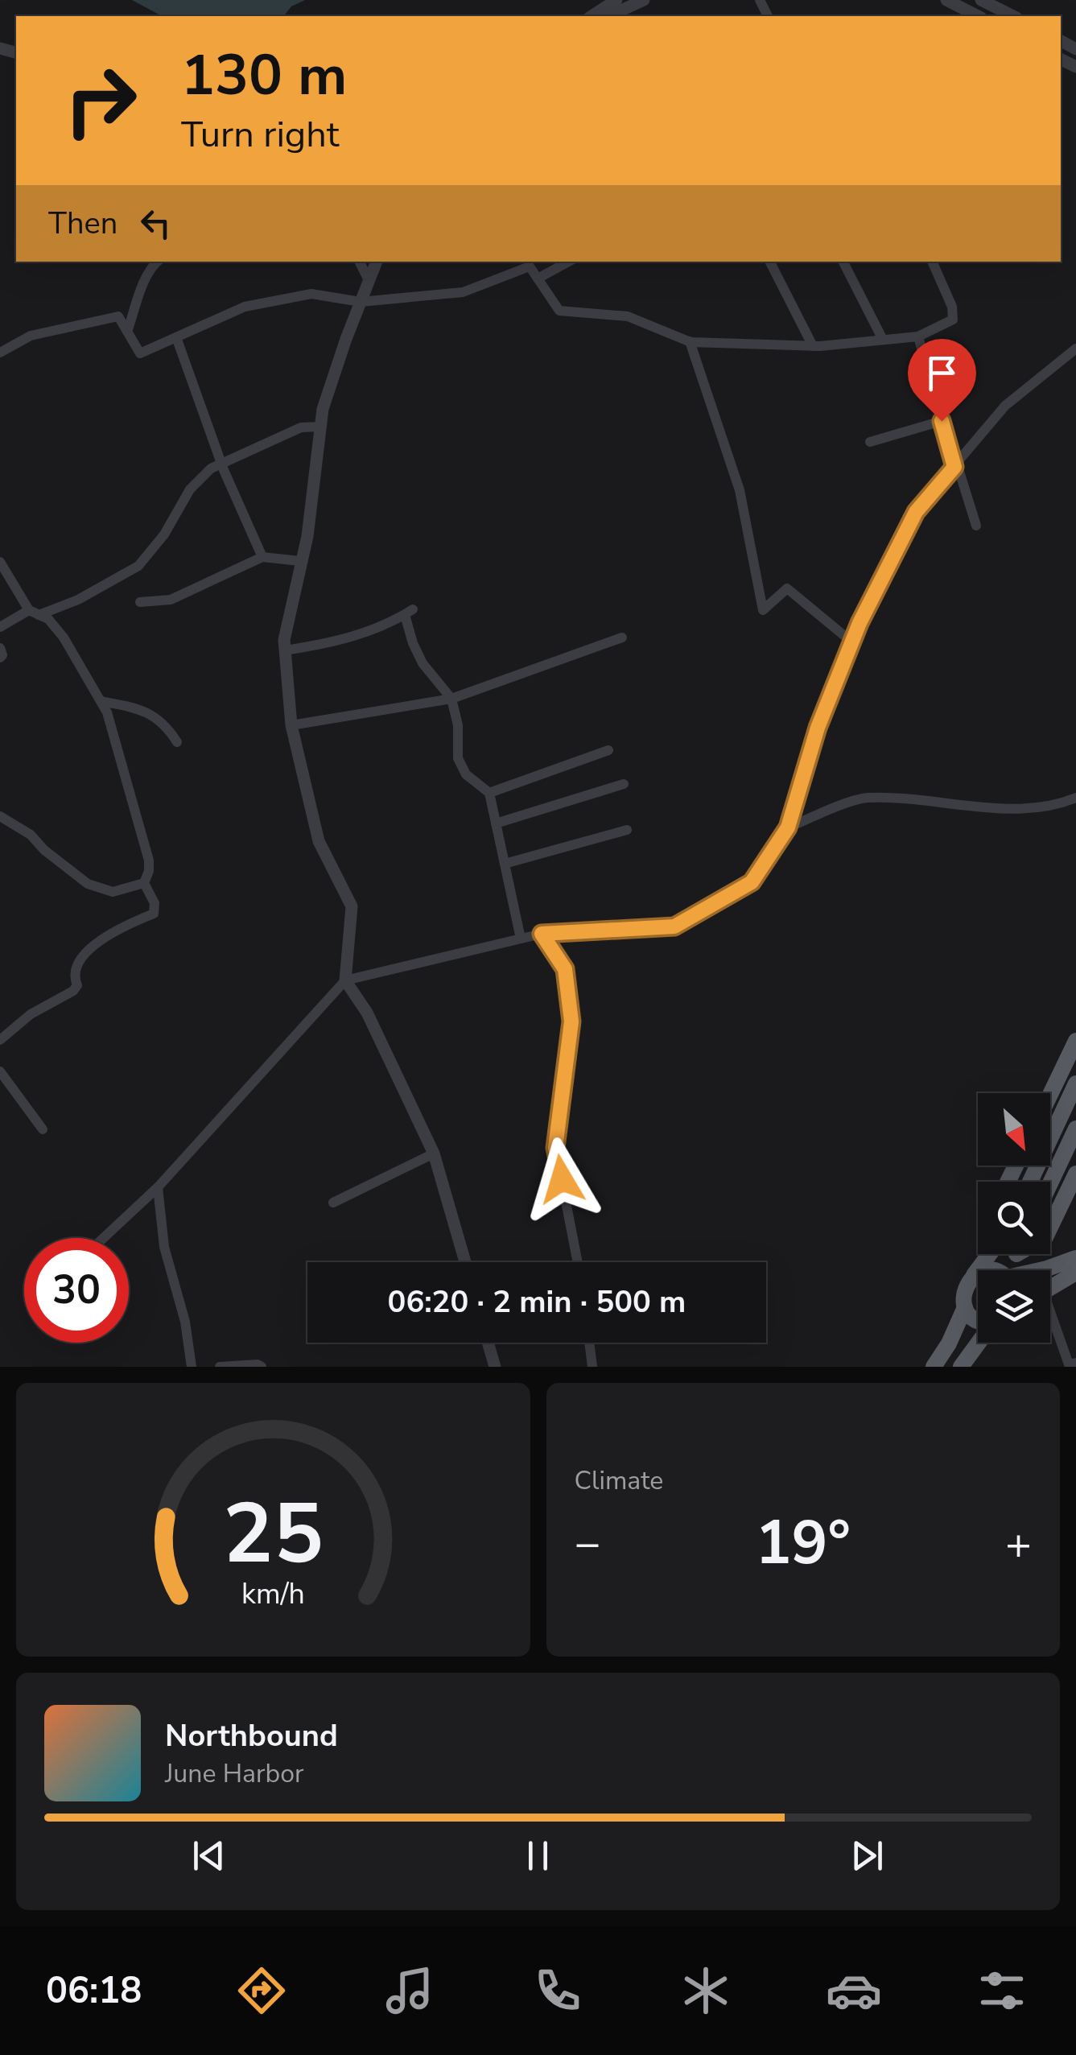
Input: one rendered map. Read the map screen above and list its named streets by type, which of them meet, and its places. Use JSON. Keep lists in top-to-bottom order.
{
  "north": "bottom right",
  "page": {
    "turn": ["130 m", "Turn right"],
    "then": "Then",
    "limit": "30",
    "trip": "06:20 · 2 min · 500 m",
    "tile": "Climate",
    "heat": ["−", "19°", "+"],
    "song": ["Northbound", "June Harbor"],
    "tabs": "06:18",
    "gauge": ["25", "km/h"]
  }
}
